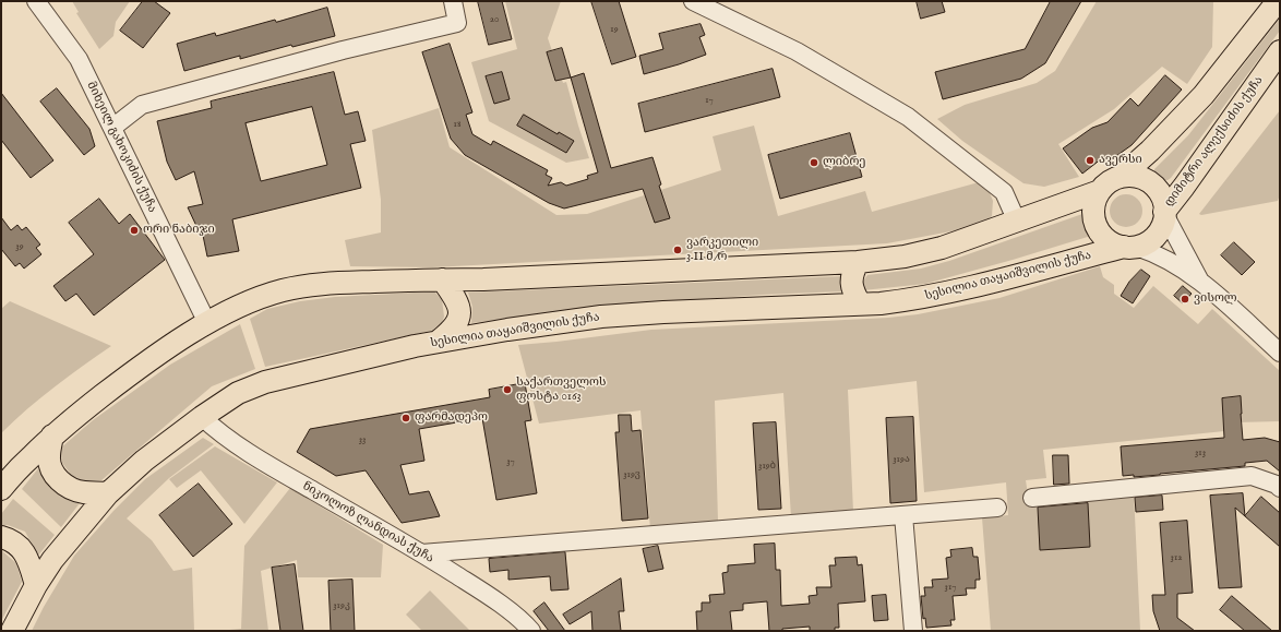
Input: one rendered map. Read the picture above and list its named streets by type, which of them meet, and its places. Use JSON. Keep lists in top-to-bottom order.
{
  "streets": {
    "main road": ["დიმიტრი ალექსიძის ქუჩა", "სესილია თაყაიშვილის ქუჩა"],
    "street": ["მიხეილ გახოკიძის ქუჩა", "ნიკოლოზ ლანდიას ქუჩა"]
  },
  "crossings": [
    ["დიმიტრი ალექსიძის ქუჩა", "სესილია თაყაიშვილის ქუჩა"],
    ["სესილია თაყაიშვილის ქუჩა", "ნიკოლოზ ლანდიას ქუჩა"]
  ],
  "places": [
    "ავერსი",
    "ლიბრე",
    "ორი ნაბიჯი",
    "ვარკეთილი 3 II მ/რ",
    "ვისოლ",
    "საქართველოს ფოსტა 0163",
    "ფარმადეპო"
  ],
  "house_numbers": [
    "20",
    "19",
    "17",
    "18",
    "39",
    "33",
    "313",
    "319ა",
    "37",
    "319ბ",
    "319ვ",
    "312",
    "317",
    "319კ"
  ]
}
